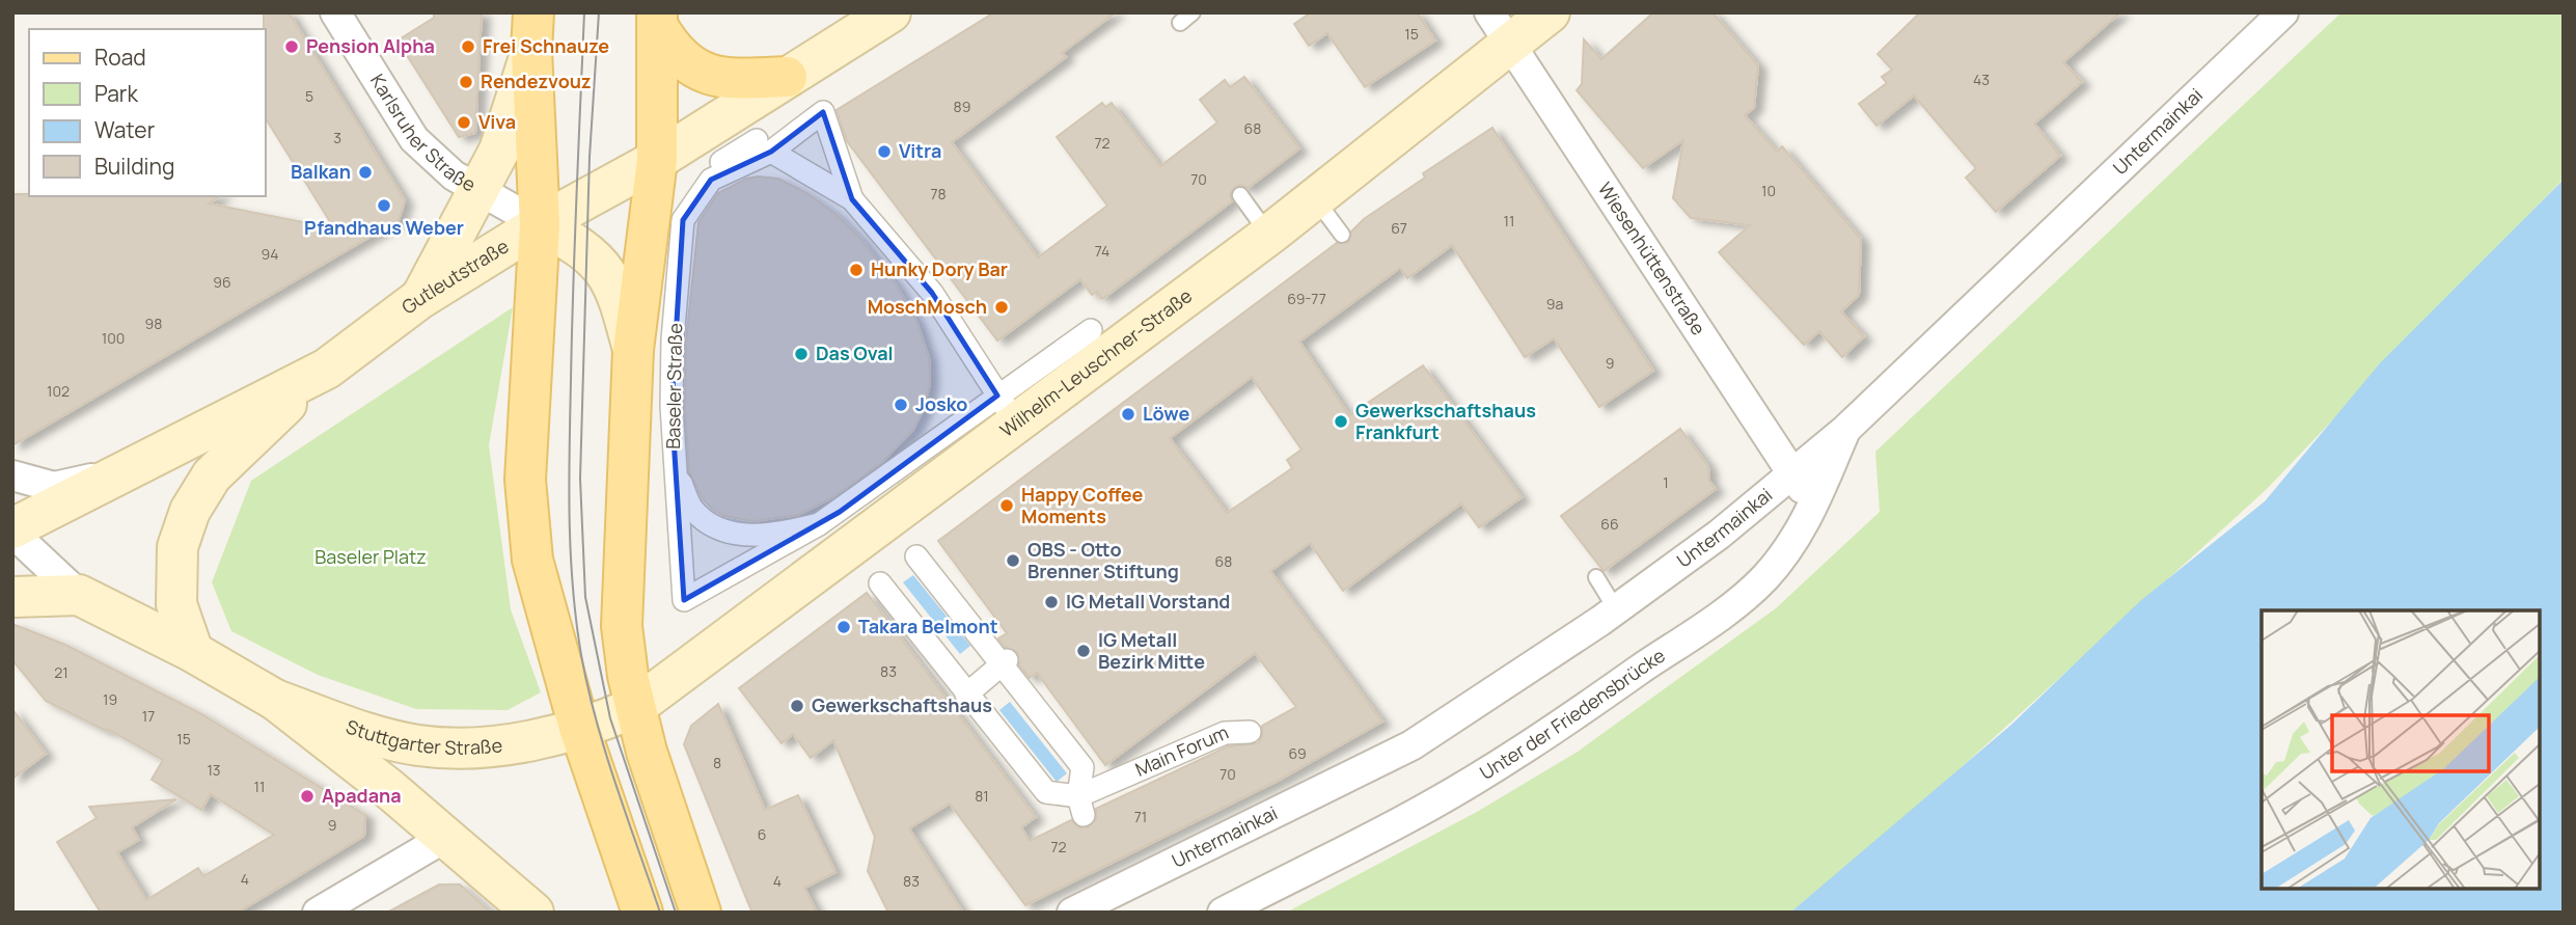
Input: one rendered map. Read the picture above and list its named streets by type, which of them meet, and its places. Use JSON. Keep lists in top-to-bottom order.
{
  "streets": {
    "main road": [
      "Gutleutstraße",
      "Wilhelm-Leuschner-Straße",
      "Baseler Straße",
      "Stuttgarter Straße"
    ],
    "street": [
      "Karlsruher Straße",
      "Untermainkai",
      "Wiesenhüttenstraße",
      "Unter der Friedensbrücke",
      "Main Forum"
    ]
  },
  "crossings": [
    ["Karlsruher Straße", "Gutleutstraße"],
    ["Untermainkai", "Wiesenhüttenstraße"],
    ["Untermainkai", "Unter der Friedensbrücke"],
    ["Wiesenhüttenstraße", "Wilhelm-Leuschner-Straße"],
    ["Wiesenhüttenstraße", "Unter der Friedensbrücke"],
    ["Gutleutstraße", "Baseler Straße"],
    ["Gutleutstraße", "Stuttgarter Straße"],
    ["Wilhelm-Leuschner-Straße", "Baseler Straße"]
  ],
  "parks": ["Baseler Platz"],
  "places": [
    "Pension Alpha",
    "Frei Schnauze",
    "Rendezvouz",
    "Viva",
    "Vitra",
    "Balkan",
    "Pfandhaus Weber",
    "Hunky Dory Bar",
    "MoschMosch",
    "Das Oval",
    "Josko",
    "Löwe",
    "Gewerkschaftshaus Frankfurt",
    "Happy Coffee Moments",
    "OBS - Otto Brenner Stiftung",
    "IG Metall Vorstand",
    "Takara Belmont",
    "IG Metall Bezirk Mitte",
    "Gewerkschaftshaus",
    "Apadana"
  ],
  "house_numbers": [
    "15",
    "43",
    "5",
    "89",
    "68",
    "3",
    "72",
    "70",
    "10",
    "78",
    "11",
    "67",
    "74",
    "94",
    "96",
    "69-77",
    "9a",
    "98",
    "100",
    "9",
    "102",
    "1",
    "66",
    "68",
    "83",
    "21",
    "19",
    "17",
    "15",
    "69",
    "8",
    "13",
    "70",
    "11",
    "81",
    "71",
    "9",
    "6",
    "72",
    "4",
    "4",
    "83"
  ],
  "legend": [
    "Road",
    "Park",
    "Water",
    "Building"
  ]
}
